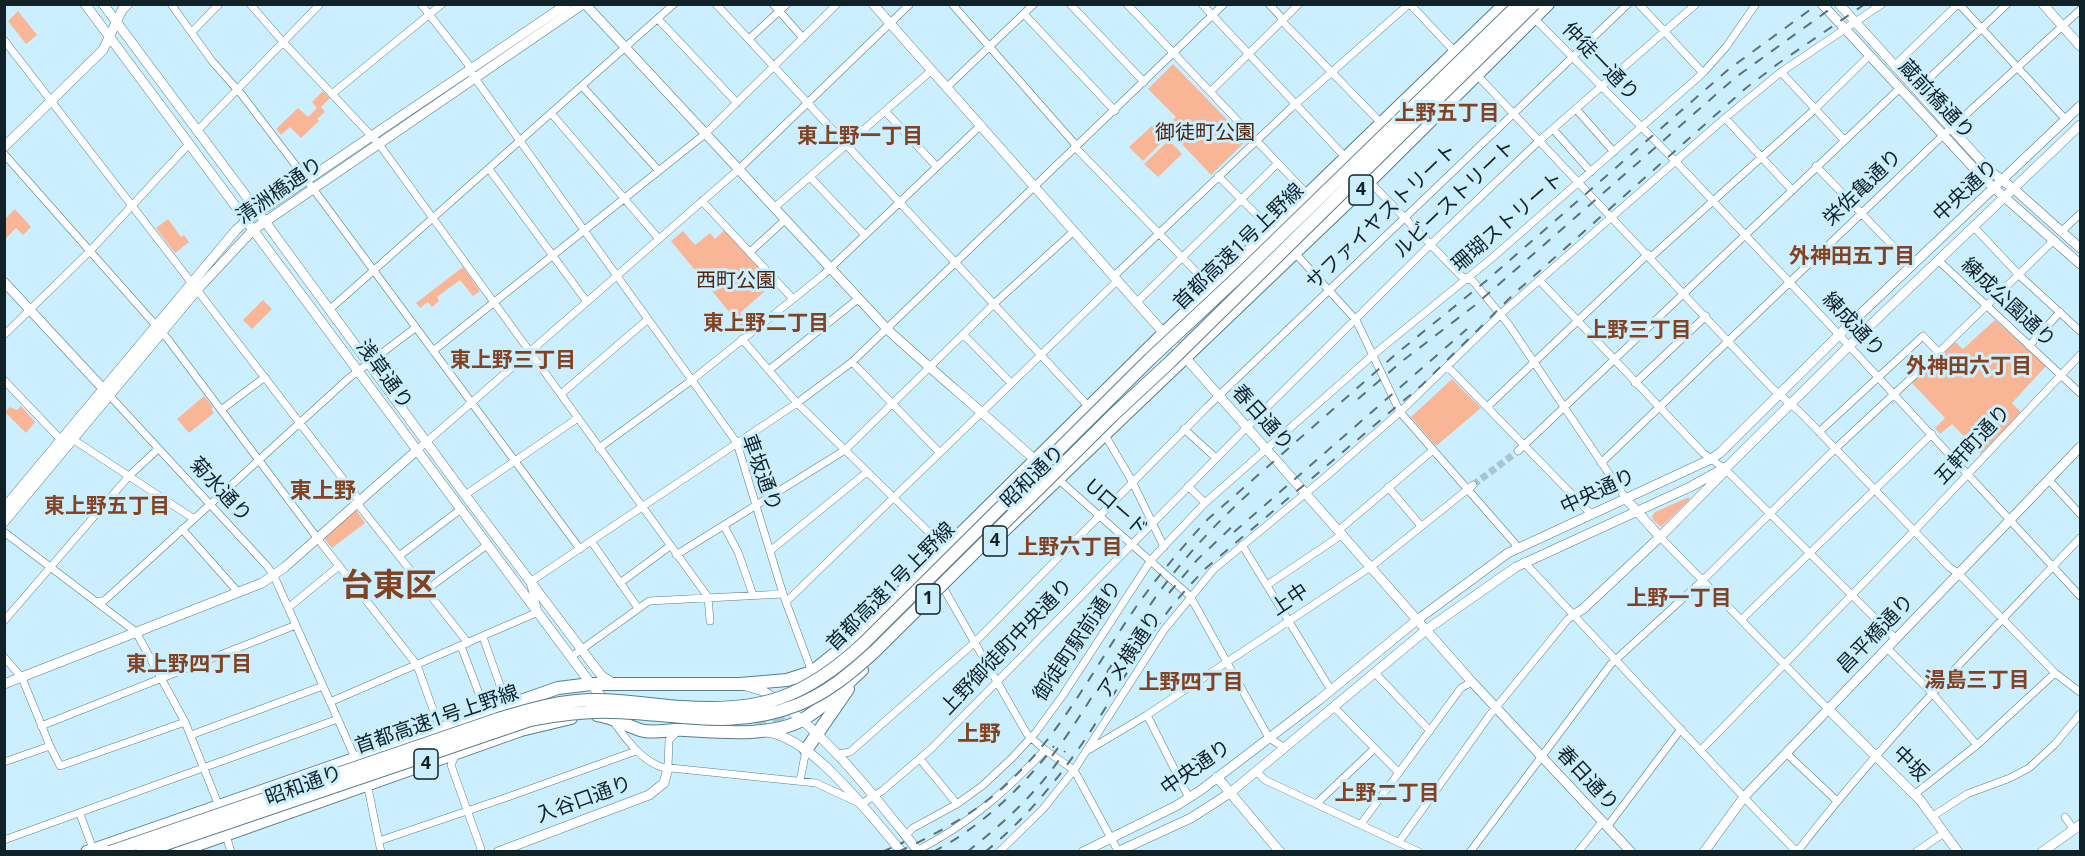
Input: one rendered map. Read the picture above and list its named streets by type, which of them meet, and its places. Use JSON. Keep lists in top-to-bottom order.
{
  "streets": {
    "highway": [
      "4",
      "首都高速1号上野線",
      "昭和通り",
      "1"
    ],
    "main road": [
      "蔵前橋通り",
      "清洲橋通り",
      "中央通り",
      "浅草通り",
      "春日通り",
      "菊水通り",
      "昌平橋通り",
      "中坂",
      "入谷口通り"
    ],
    "street": [
      "仲徒一通り",
      "栄佐亀通り",
      "ルビーストリート",
      "サファイヤストリート",
      "珊瑚ストリート",
      "練成公園通り",
      "練成通り",
      "五軒町通り",
      "車坂通り",
      "Uロード",
      "上中",
      "御徒町駅前通り",
      "上野御徒町中央通り",
      "アメ横通り"
    ]
  },
  "crossings": [
    ["仲徒一通り", "ルビーストリート"],
    ["仲徒一通り", "サファイヤストリート"],
    ["仲徒一通り", "珊瑚ストリート"],
    ["仲徒一通り", "首都高速1号上野線"],
    ["仲徒一通り", "練成通り"],
    ["仲徒一通り", "昭和通り"],
    ["仲徒一通り", "アメ横通り"],
    ["蔵前橋通り", "栄佐亀通り"],
    ["蔵前橋通り", "中央通り"],
    ["蔵前橋通り", "アメ横通り"],
    ["栄佐亀通り", "練成通り"],
    ["4", "浅草通り"],
    ["4", "昭和通り"],
    ["清洲橋通り", "浅草通り"],
    ["清洲橋通り", "車坂通り"],
    ["清洲橋通り", "菊水通り"],
    ["中央通り", "練成公園通り"],
    ["中央通り", "練成通り"],
    ["中央通り", "春日通り"],
    ["中央通り", "Uロード"],
    ["ルビーストリート", "春日通り"],
    ["ルビーストリート", "上野御徒町中央通り"],
    ["サファイヤストリート", "春日通り"],
    ["サファイヤストリート", "Uロード"],
    ["珊瑚ストリート", "春日通り"],
    ["珊瑚ストリート", "御徒町駅前通り"],
    ["首都高速1号上野線", "昭和通り"],
    ["練成公園通り", "五軒町通り"],
    ["練成通り", "五軒町通り"],
    ["練成通り", "昌平橋通り"],
    ["練成通り", "アメ横通り"],
    ["浅草通り", "昭和通り"],
    ["春日通り", "昭和通り"],
    ["春日通り", "上中"],
    ["春日通り", "御徒町駅前通り"],
    ["春日通り", "上野御徒町中央通り"],
    ["春日通り", "アメ横通り"],
    ["車坂通り", "昭和通り"],
    ["昭和通り", "菊水通り"],
    ["昭和通り", "Uロード"],
    ["Uロード", "上中"],
    ["Uロード", "御徒町駅前通り"],
    ["Uロード", "上野御徒町中央通り"],
    ["Uロード", "アメ横通り"],
    ["上中", "アメ横通り"],
    ["昌平橋通り", "中坂"]
  ],
  "districts": [
    "上野五丁目",
    "東上野一丁目",
    "外神田五丁目",
    "東上野二丁目",
    "上野三丁目",
    "東上野三丁目",
    "外神田六丁目",
    "東上野",
    "東上野五丁目",
    "上野六丁目",
    "台東区",
    "上野一丁目",
    "東上野四丁目",
    "湯島三丁目",
    "上野四丁目",
    "上野",
    "上野二丁目"
  ],
  "parks": ["御徒町公園", "西町公園"]
}
